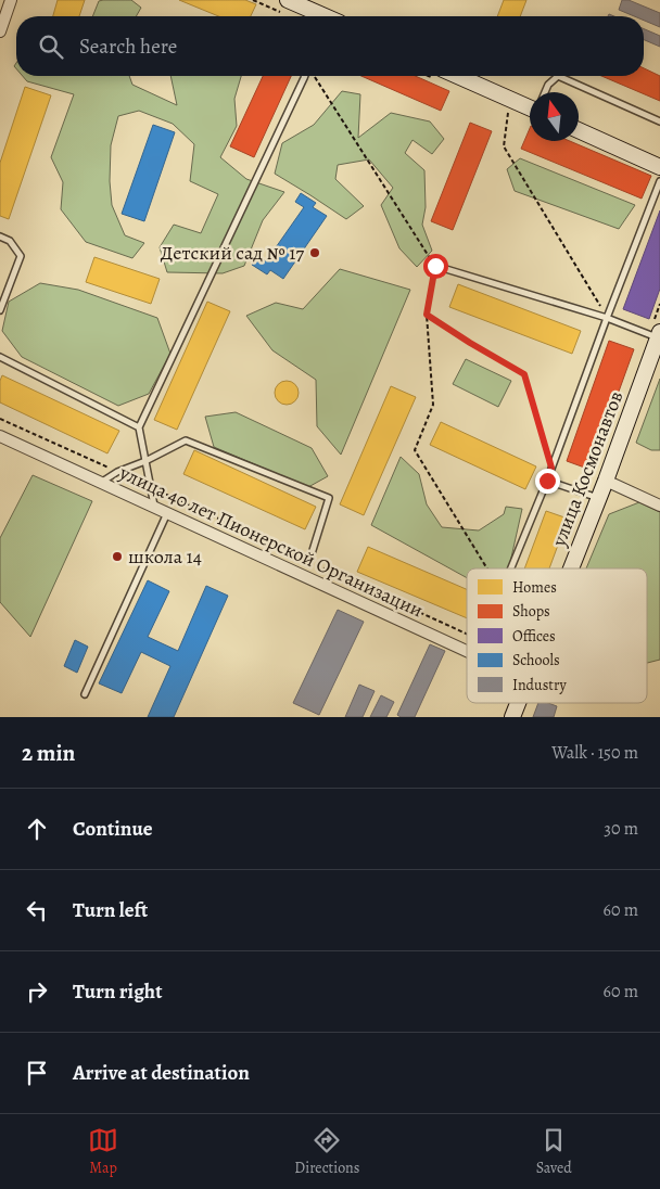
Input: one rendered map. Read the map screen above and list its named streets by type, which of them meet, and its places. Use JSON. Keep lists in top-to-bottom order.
{
  "streets": {
    "street": ["улица Космонавтов", "улица 40 лет Пионерской Организации"]
  },
  "places": ["Детский сад № 17", "школа 14"],
  "legend": [
    "Homes",
    "Shops",
    "Offices",
    "Schools",
    "Industry"
  ],
  "north": "top",
  "page": {
    "search": "Search here",
    "heading": ["2 min", "Walk · 150 m"],
    "list": [
      ["Continue", "30 m"],
      ["Turn left", "60 m"],
      ["Turn right", "60 m"],
      "Arrive at destination"
    ],
    "nav": ["Map", "Directions", "Saved"]
  }
}
